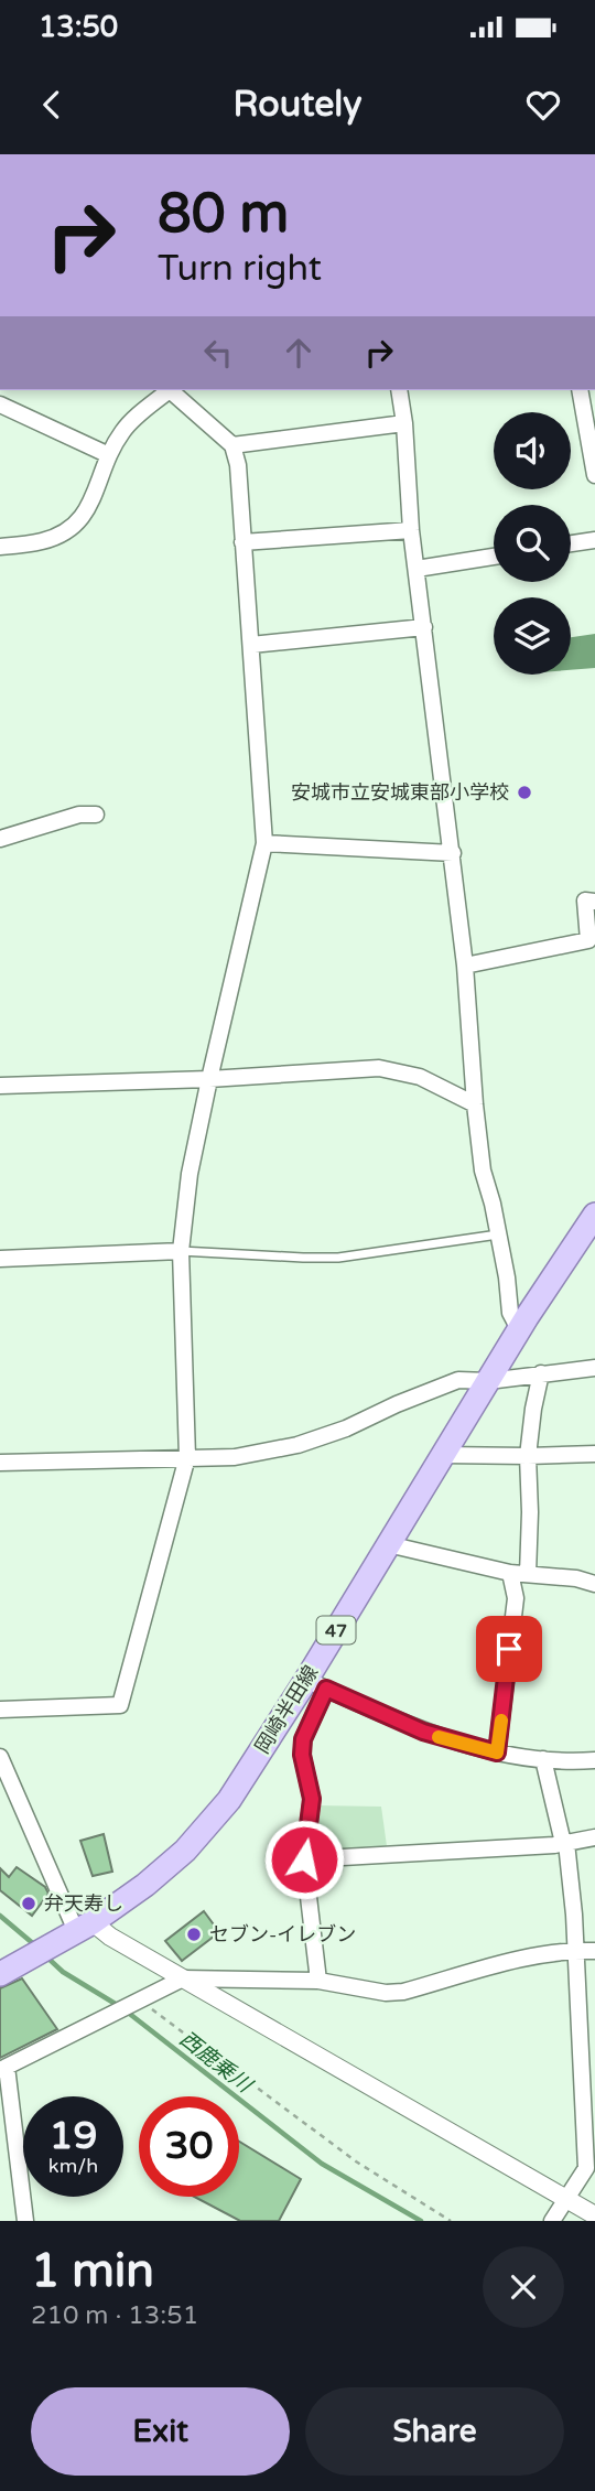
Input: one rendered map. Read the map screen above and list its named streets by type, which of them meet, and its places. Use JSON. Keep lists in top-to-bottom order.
{
  "streets": {
    "main road": ["47", "岡崎半田線"]
  },
  "water": ["西鹿乗川"],
  "places": ["安城市立安城東部小学校", "弁天寿し", "セブン-イレブン"],
  "page": {
    "status": "13:50",
    "header": "Routely",
    "turn": ["80 m", "Turn right"],
    "speed": "19 km/h",
    "limit": "30",
    "heading": ["1 min", "210 m · 13:51"],
    "buttons": ["Exit", "Share"]
  }
}
